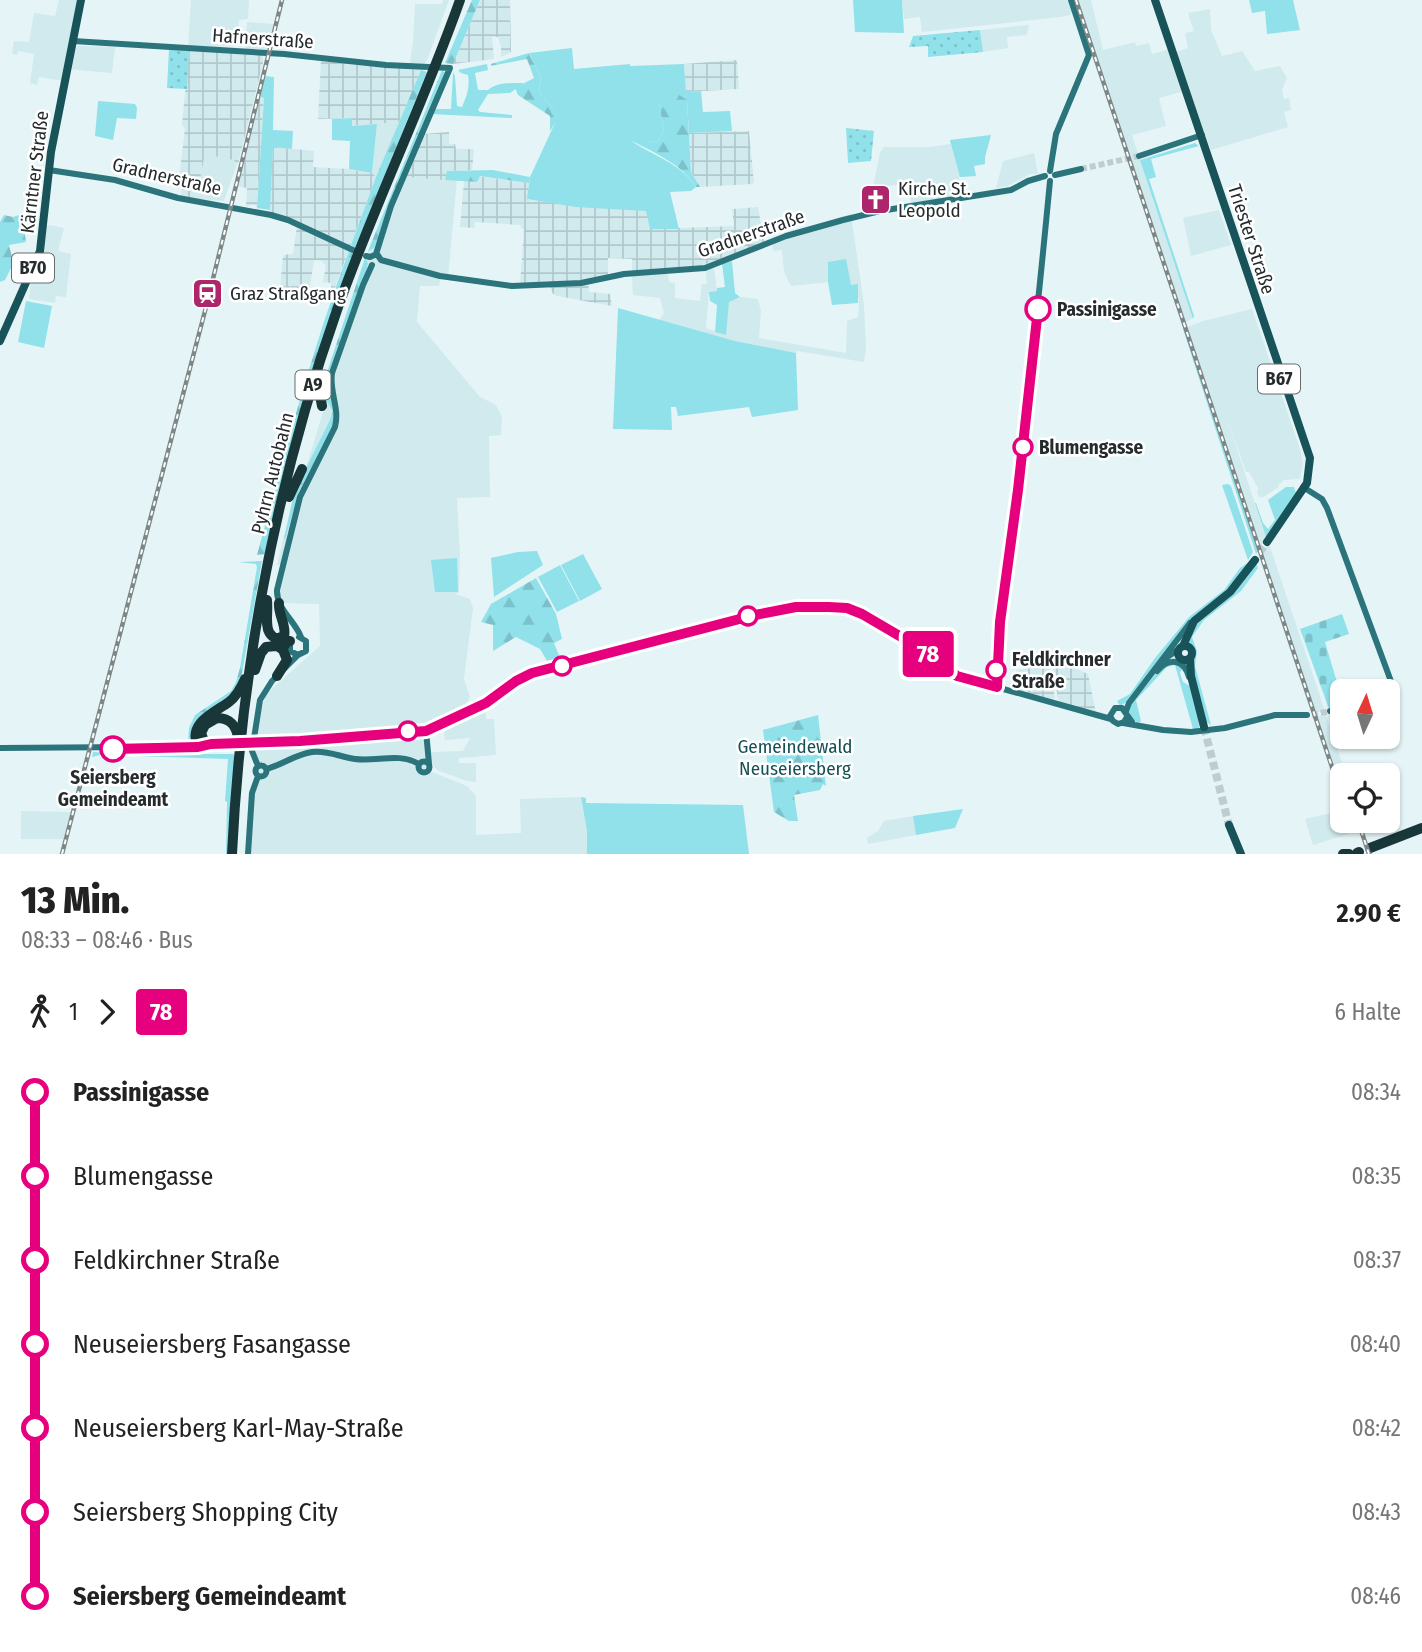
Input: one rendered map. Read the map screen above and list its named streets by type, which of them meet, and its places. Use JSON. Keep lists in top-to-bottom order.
{
  "streets": {
    "highway": ["A9", "Pyhrn Autobahn"],
    "main road": [
      "Hafnerstraße",
      "Kärntner Straße",
      "Gradnerstraße",
      "Triester Straße",
      "B70",
      "B67"
    ]
  },
  "crossings": [
    ["Hafnerstraße", "Kärntner Straße"],
    ["Hafnerstraße", "Pyhrn Autobahn"],
    ["Kärntner Straße", "Gradnerstraße"],
    ["Gradnerstraße", "Pyhrn Autobahn"],
    ["Triester Straße", "B67"]
  ],
  "parks": ["Gemeindewald Neuseiersberg"],
  "places": {
    "church": ["Kirche St. Leopold"],
    "station": ["Graz Straßgang"],
    "other": [
      "Passinigasse",
      "Blumengasse",
      "Feldkirchner Straße",
      "Seiersberg Gemeindeamt"
    ]
  },
  "lines": ["bus line 78"],
  "north": "top",
  "page": {
    "on_map": "78",
    "heading": ["13 Min.", "08:33 – 08:46 · Bus", "2.90 €"],
    "legs": ["1", "78", "6 Halte"],
    "list": [
      {
        "name": "Passinigasse",
        "value": "08:34"
      },
      {
        "name": "Blumengasse",
        "value": "08:35"
      },
      {
        "name": "Feldkirchner Straße",
        "value": "08:37"
      },
      {
        "name": "Neuseiersberg Fasangasse",
        "value": "08:40"
      },
      {
        "name": "Neuseiersberg Karl-May-Straße",
        "value": "08:42"
      },
      {
        "name": "Seiersberg Shopping City",
        "value": "08:43"
      },
      {
        "name": "Seiersberg Gemeindeamt",
        "value": "08:46"
      }
    ]
  }
}
